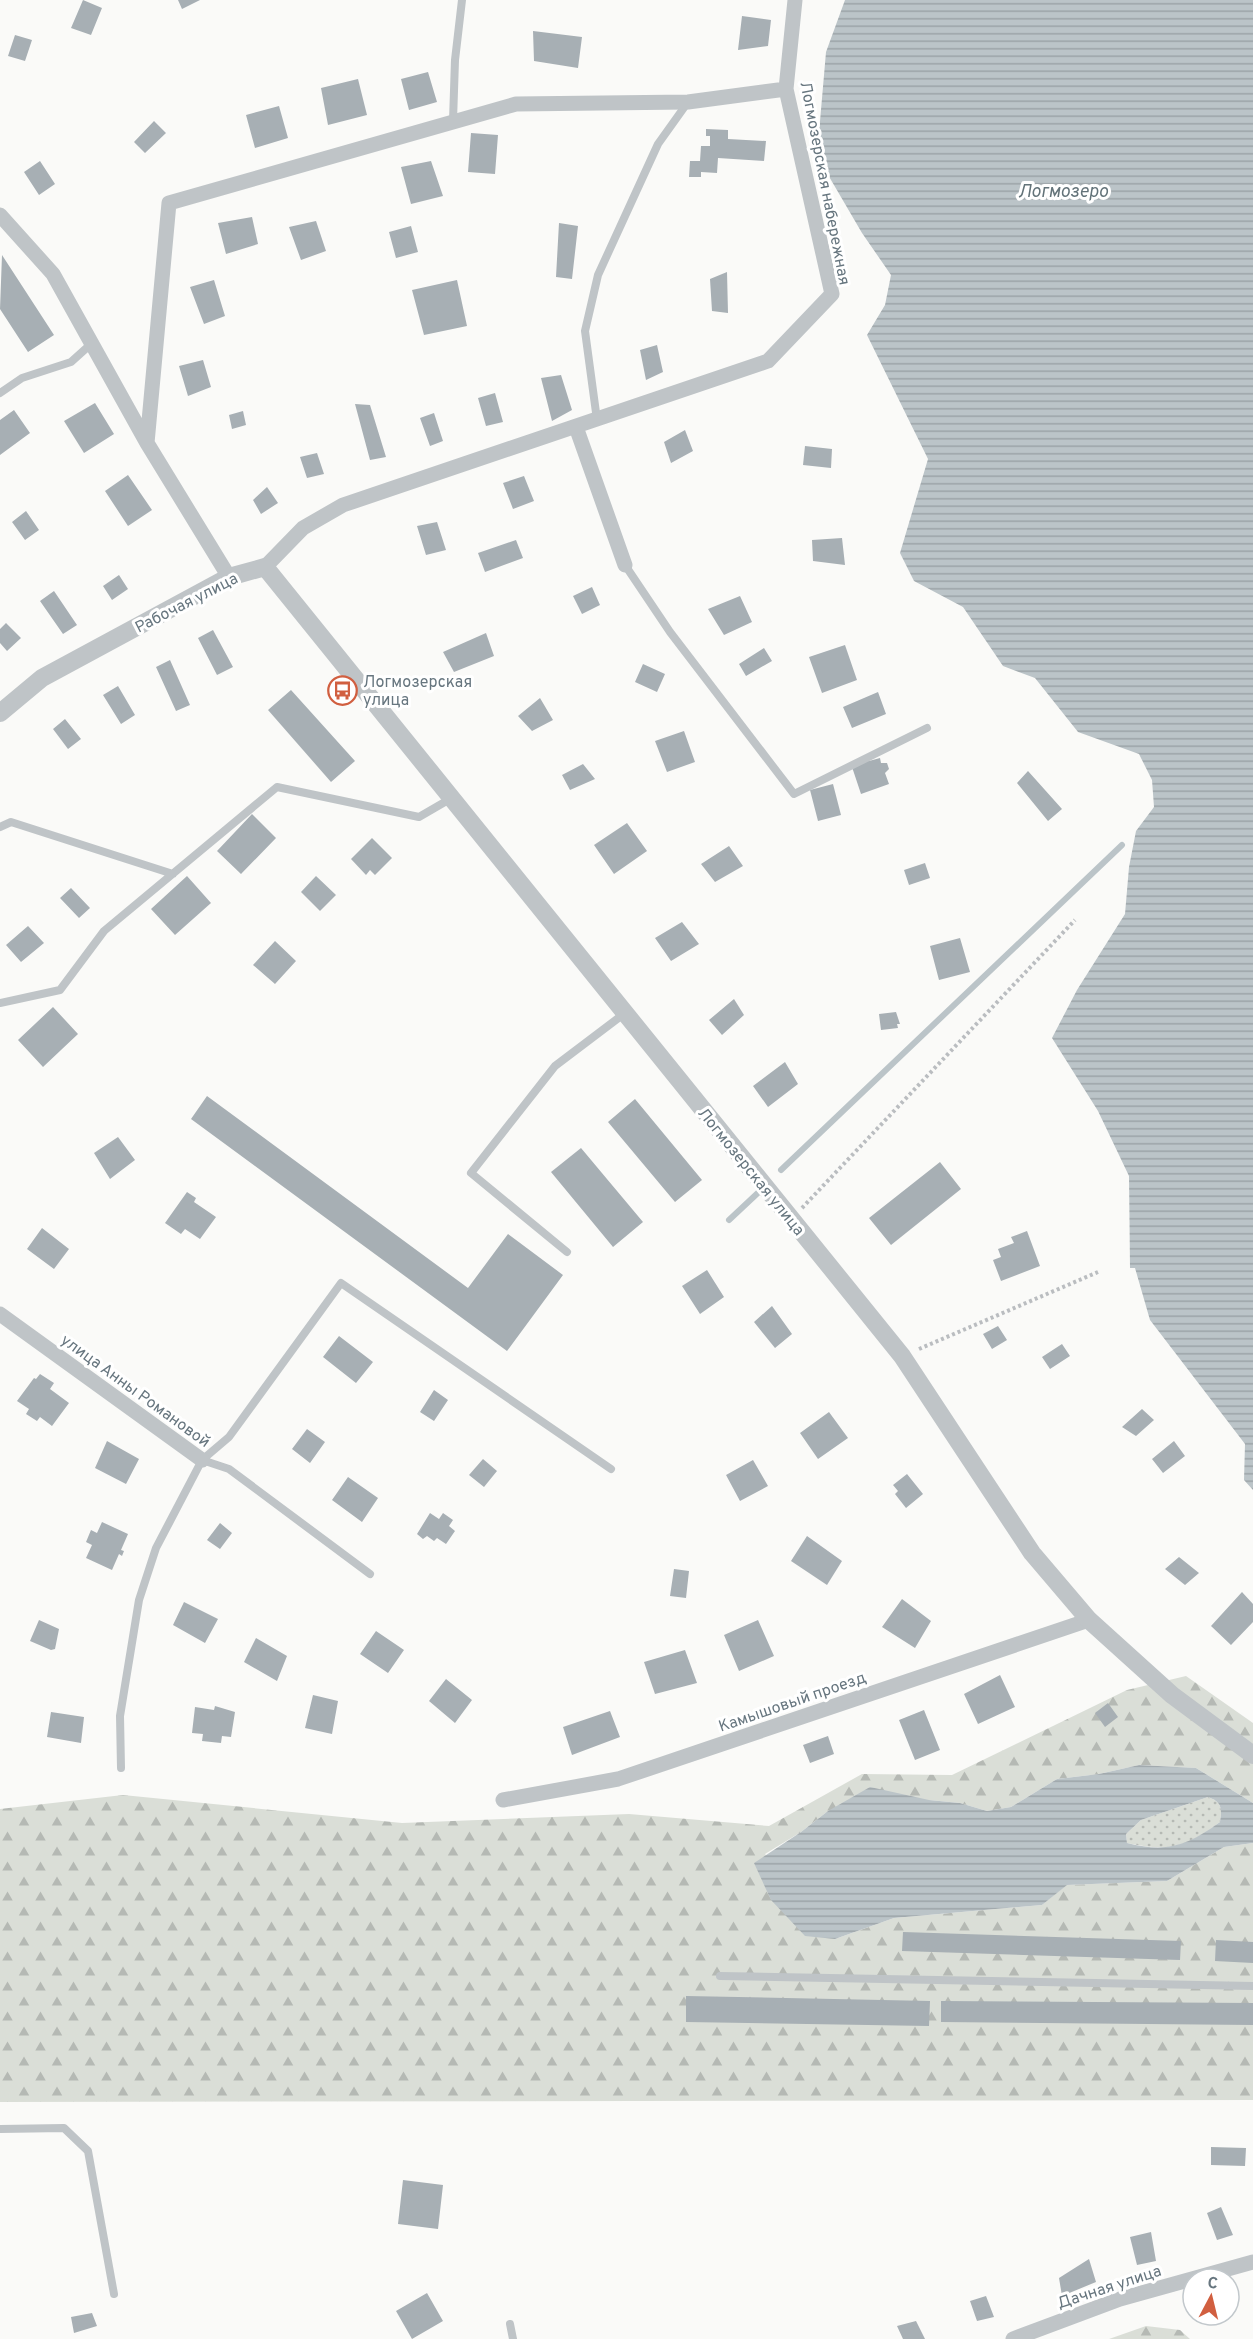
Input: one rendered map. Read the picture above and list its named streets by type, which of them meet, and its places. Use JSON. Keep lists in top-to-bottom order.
{
  "streets": {
    "street": [
      "Логмозерская набережная",
      "Рабочая улица",
      "Логмозерская улица",
      "улица Анны Романовой",
      "Камышовый проезд",
      "Дачная улица"
    ]
  },
  "crossings": [
    ["Рабочая улица", "Логмозерская улица"],
    ["Логмозерская улица", "Камышовый проезд"]
  ],
  "water": ["Логмозеро"],
  "places": {
    "bus stop": ["Логмозерская улица"]
  },
  "north": "top"
}
